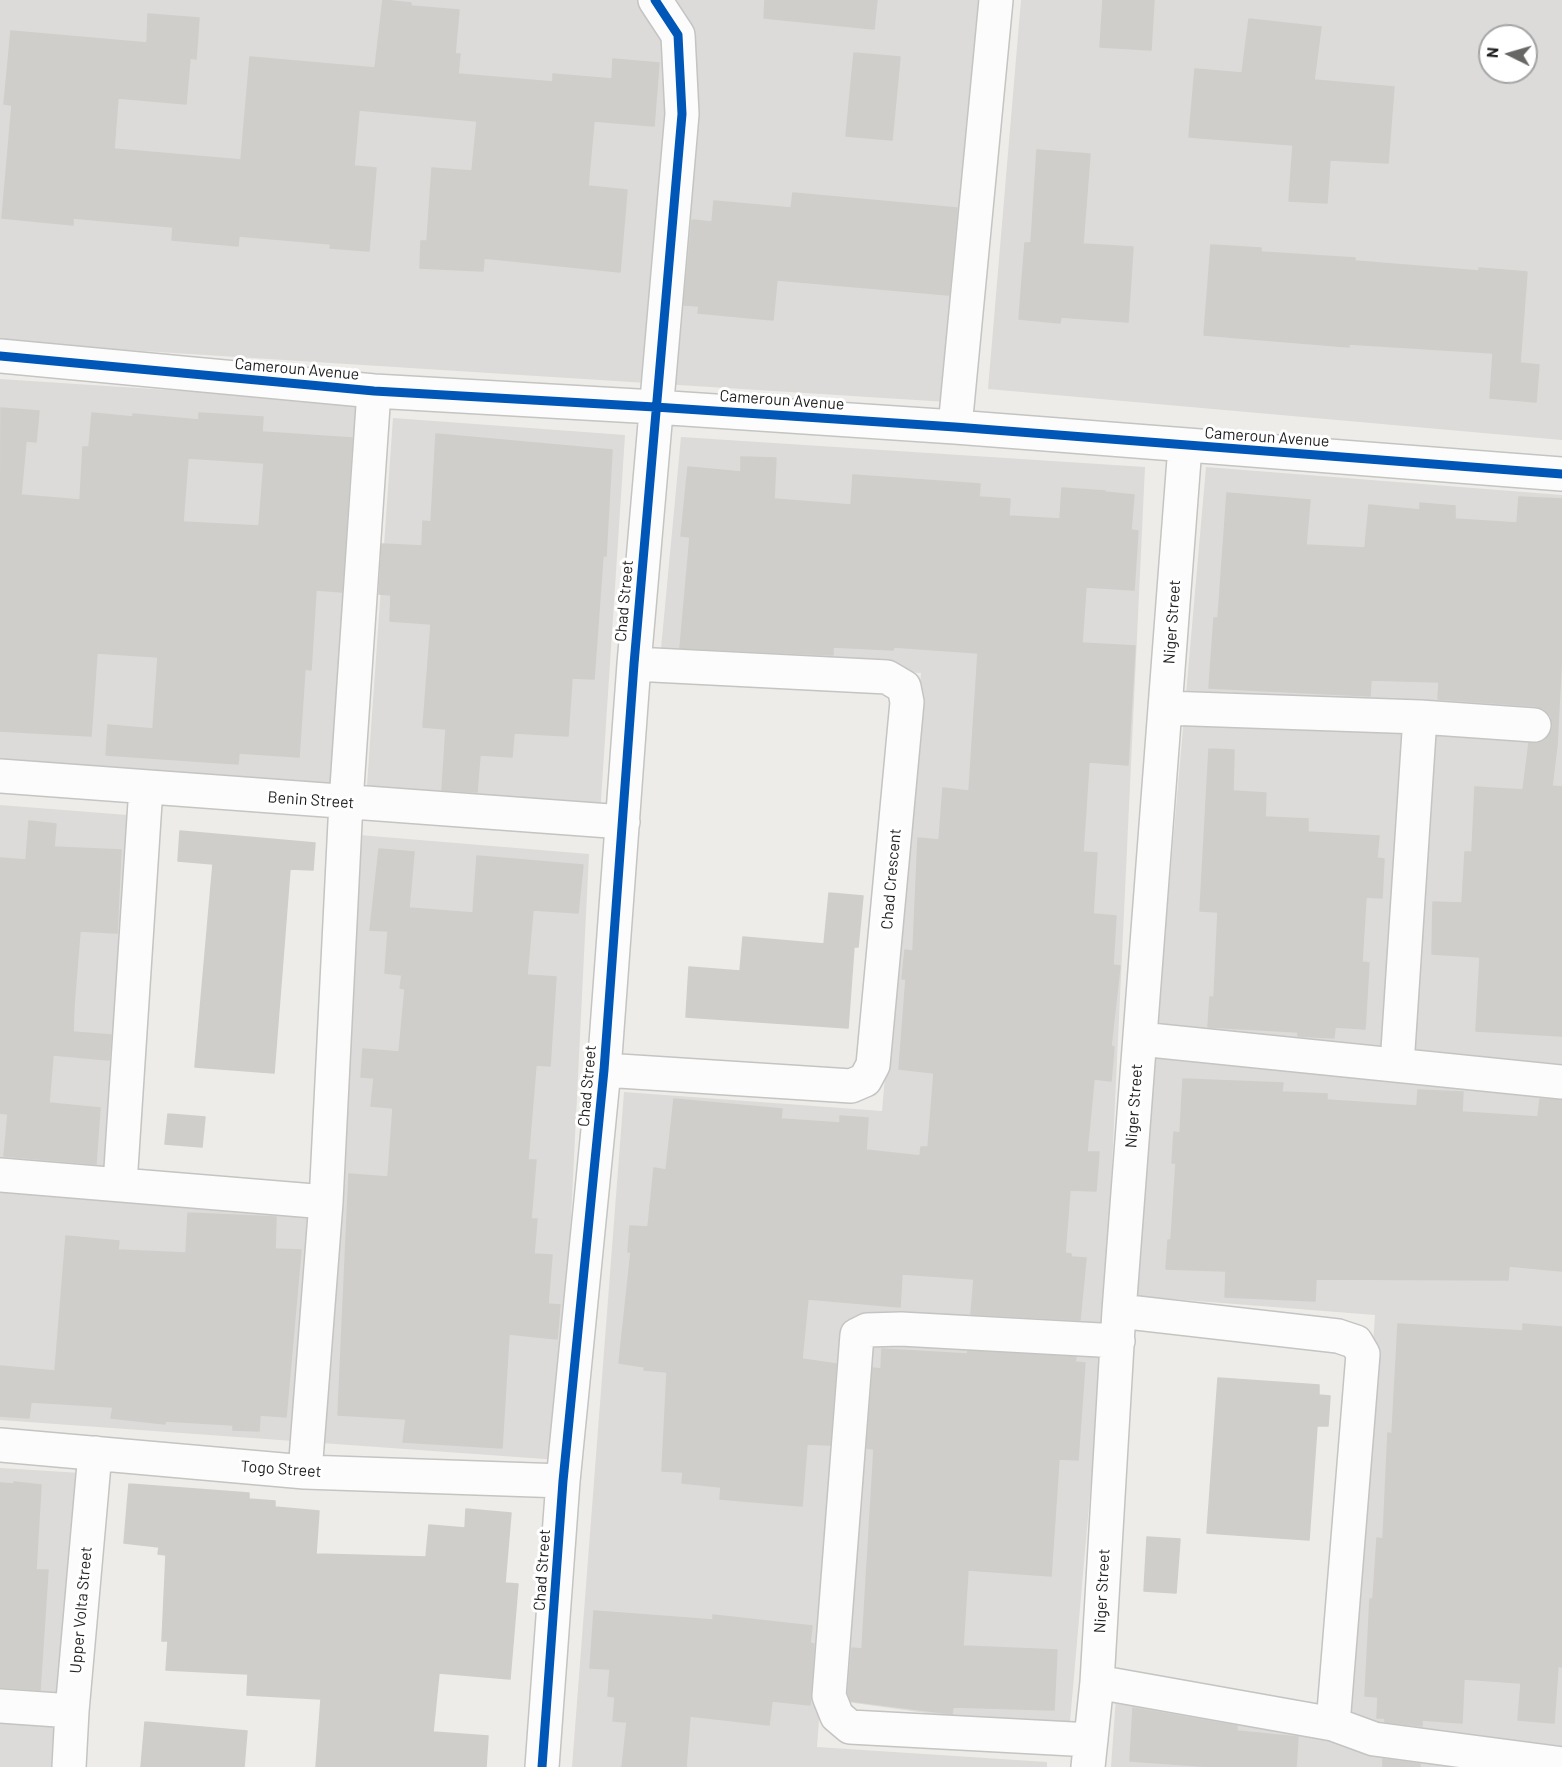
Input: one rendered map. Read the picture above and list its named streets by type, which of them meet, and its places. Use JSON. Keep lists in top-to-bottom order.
{
  "streets": {
    "street": [
      "Cameroun Avenue",
      "Chad Street",
      "Niger Street",
      "Benin Street",
      "Chad Crescent",
      "Togo Street",
      "Upper Volta Street"
    ]
  },
  "crossings": [
    ["Cameroun Avenue", "Chad Street"],
    ["Cameroun Avenue", "Niger Street"],
    ["Chad Street", "Benin Street"],
    ["Chad Street", "Chad Crescent"],
    ["Chad Street", "Togo Street"],
    ["Togo Street", "Upper Volta Street"]
  ],
  "north": "left"
}
